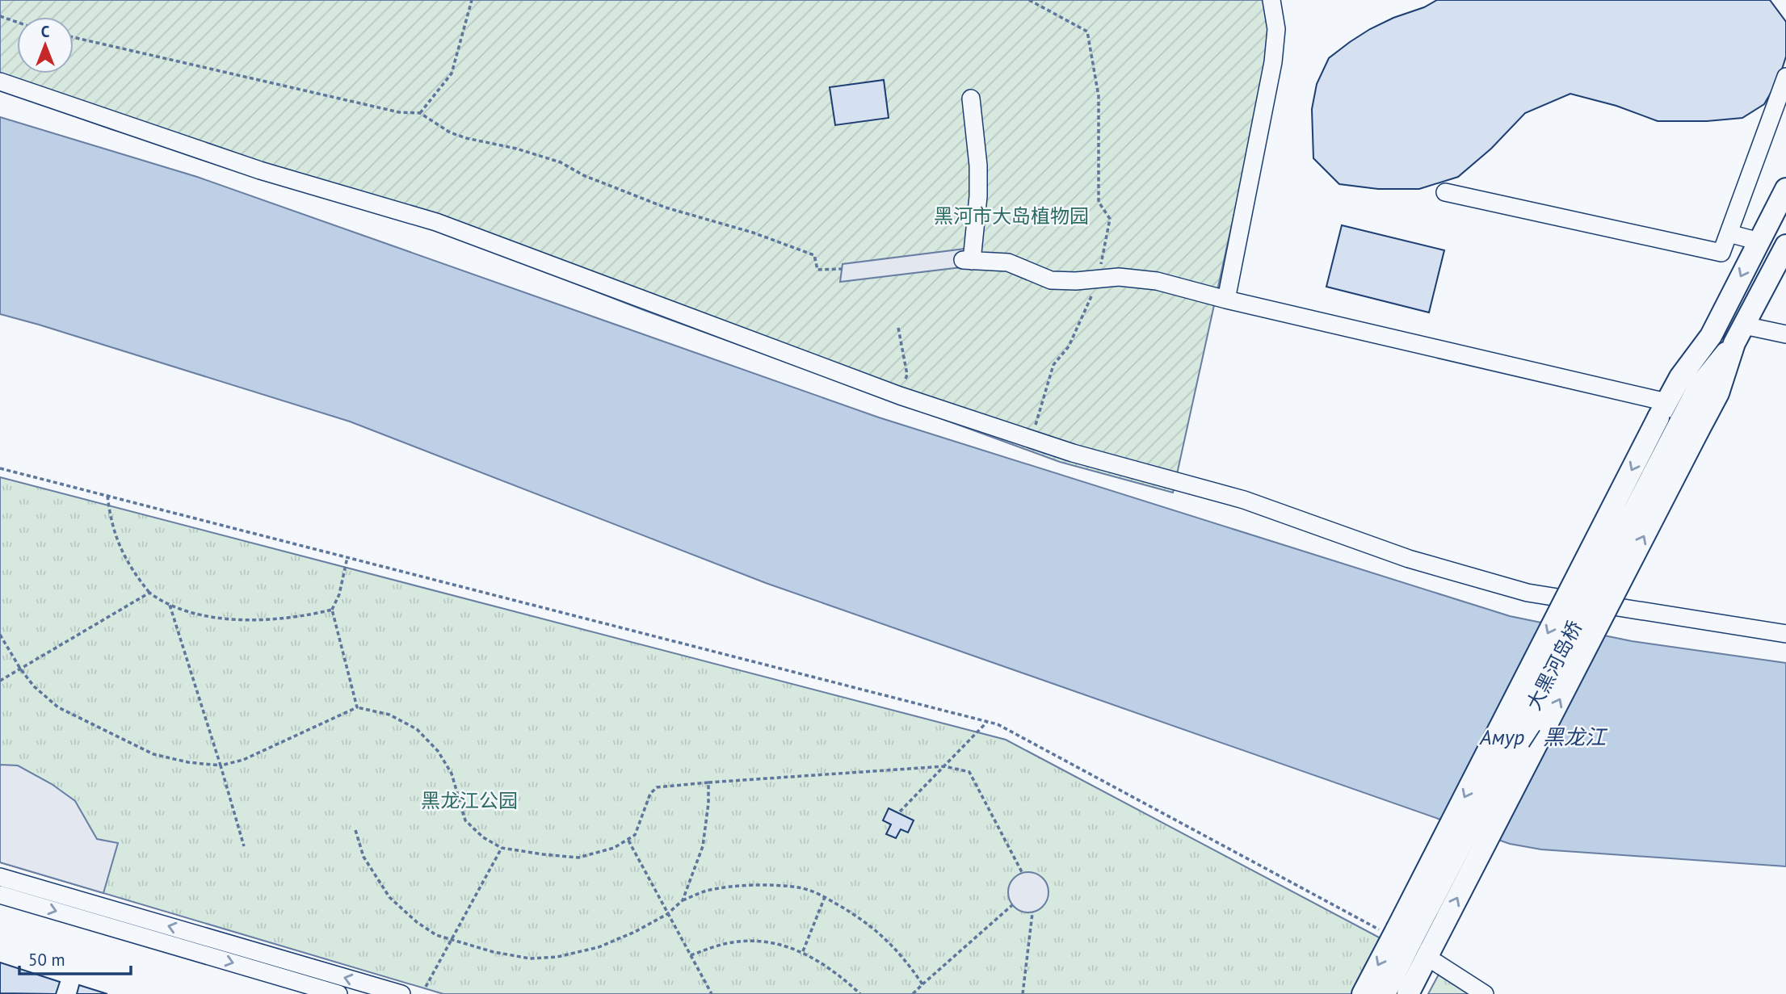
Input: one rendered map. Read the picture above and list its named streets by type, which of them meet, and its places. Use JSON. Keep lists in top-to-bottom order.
{
  "streets": {
    "main road": ["大黑河岛桥"]
  },
  "water": ["Амур / 黑龙江"],
  "parks": ["黑河市大岛植物园", "黑龙江公园"],
  "scale_bar": "50 m",
  "north": "top"
}
